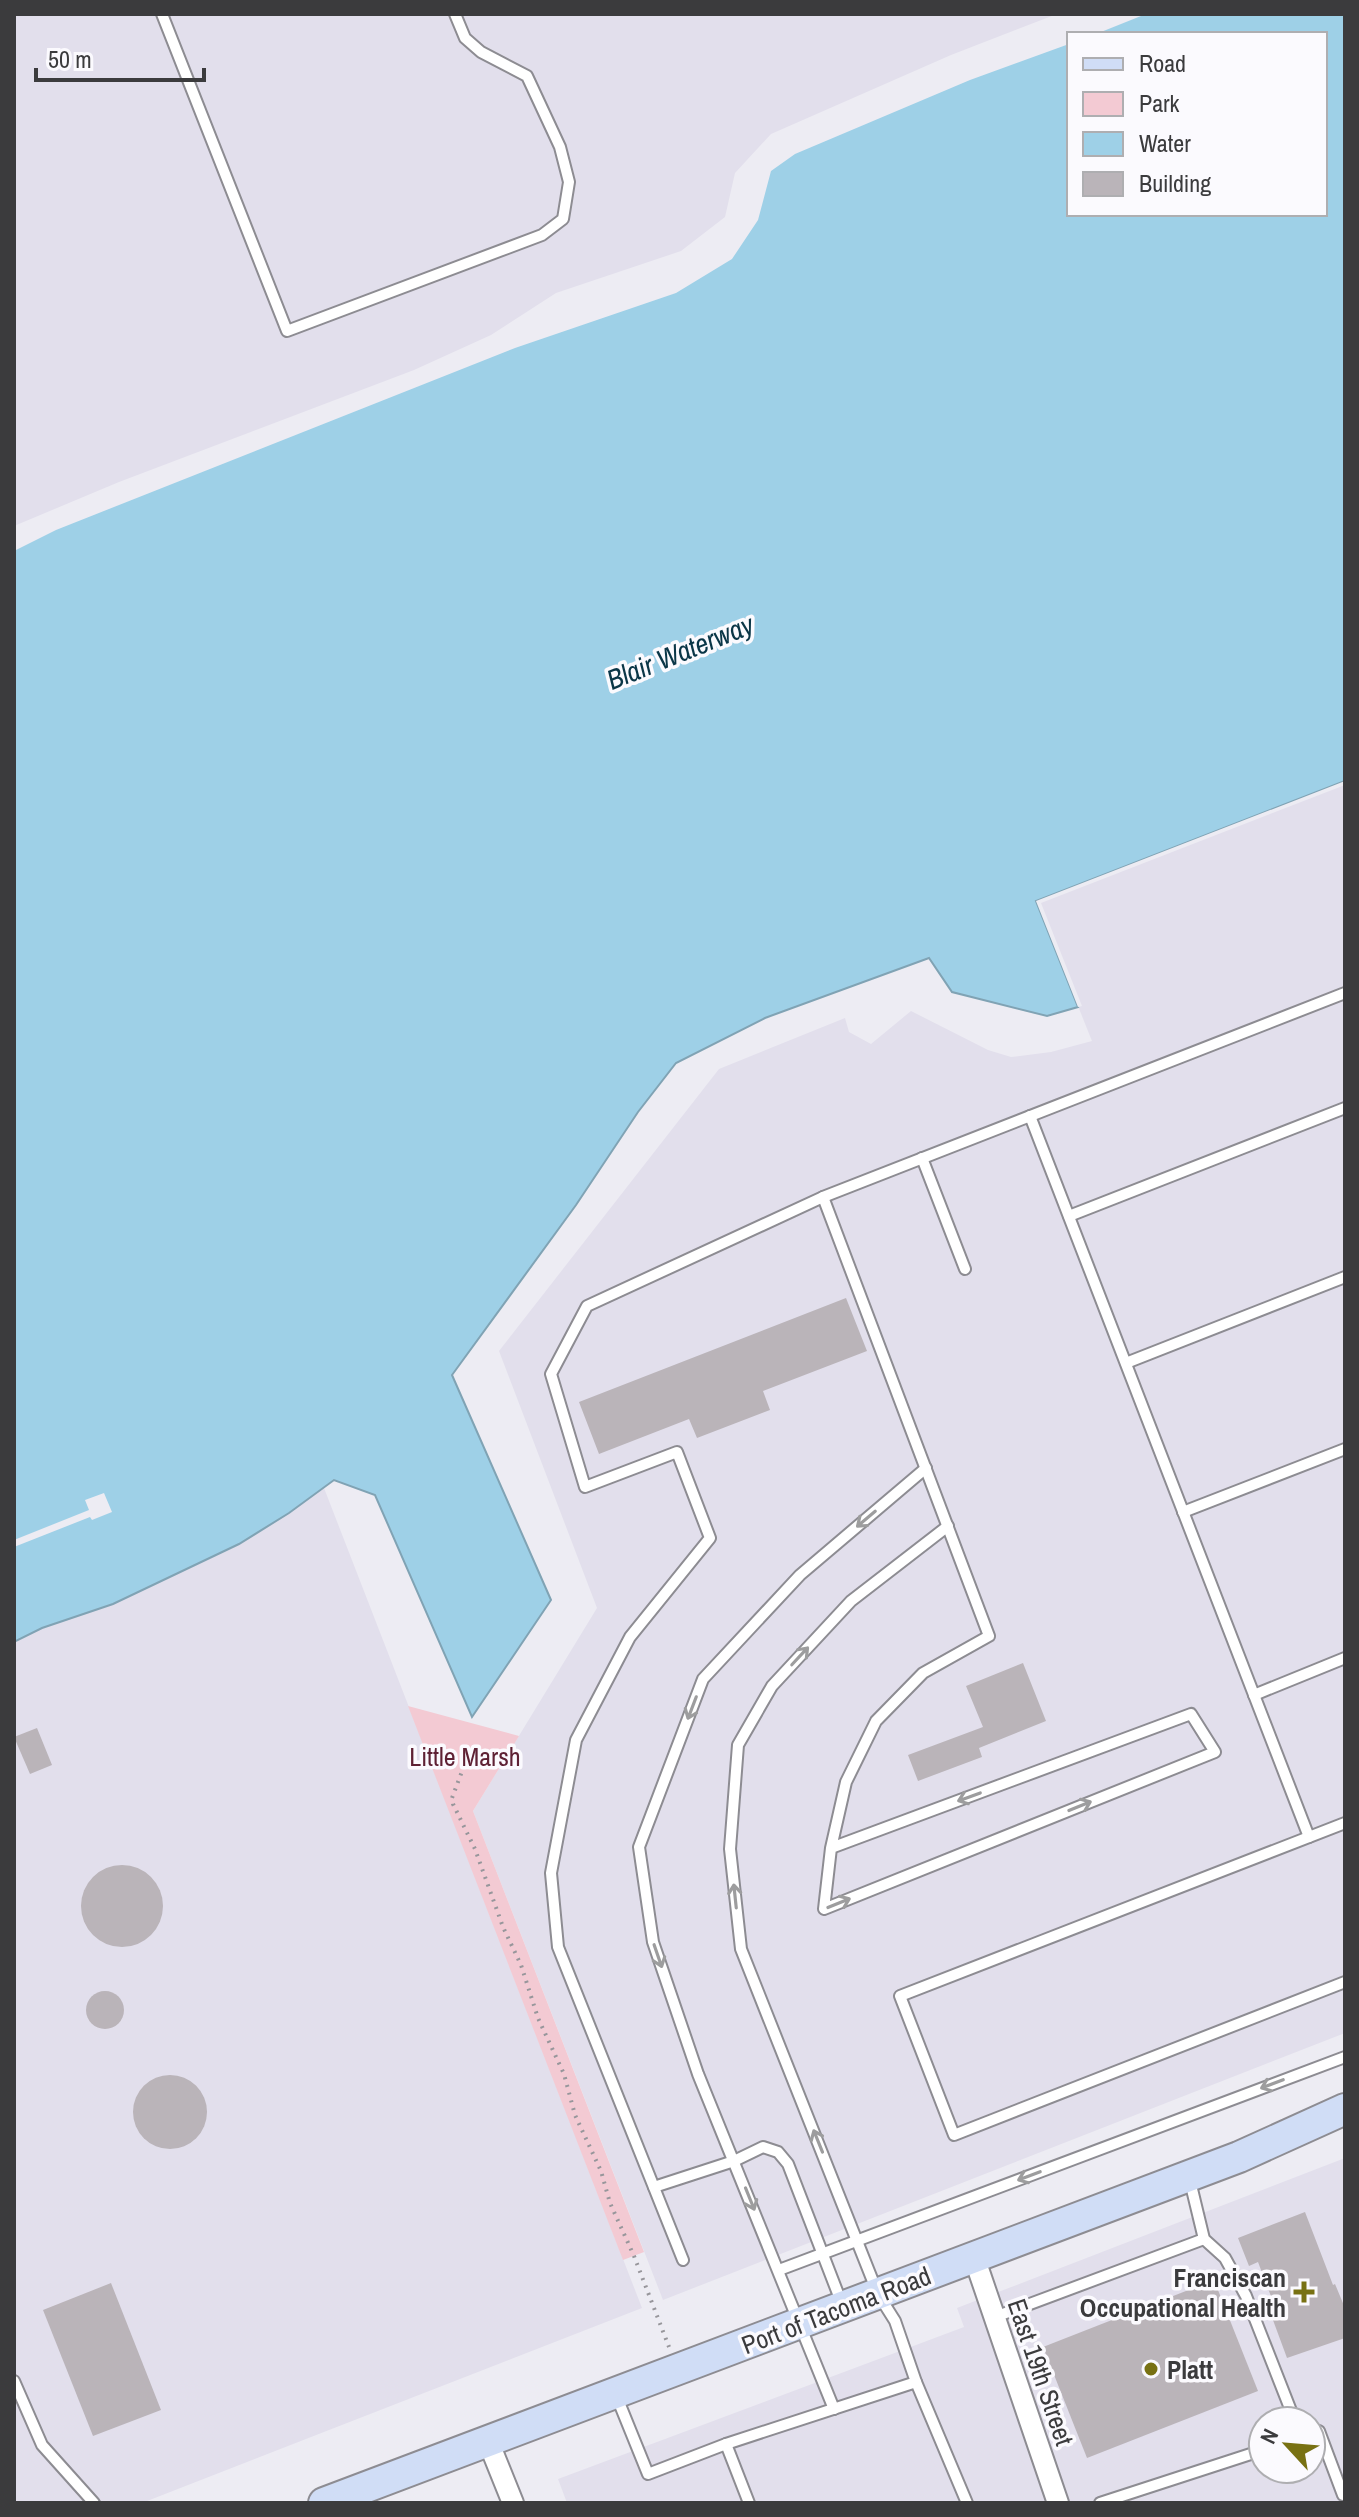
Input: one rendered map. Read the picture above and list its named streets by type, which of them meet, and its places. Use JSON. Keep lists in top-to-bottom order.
{
  "streets": {
    "main road": ["Port of Tacoma Road"],
    "street": ["East 19th Street"]
  },
  "crossings": [
    ["Port of Tacoma Road", "East 19th Street"]
  ],
  "water": ["Blair Waterway"],
  "parks": ["Little Marsh"],
  "places": {
    "health": ["Franciscan Occupational Health"],
    "other": ["Platt"]
  },
  "legend": [
    "Road",
    "Park",
    "Water",
    "Building"
  ],
  "scale_bar": "50 m",
  "north": "top left"
}
